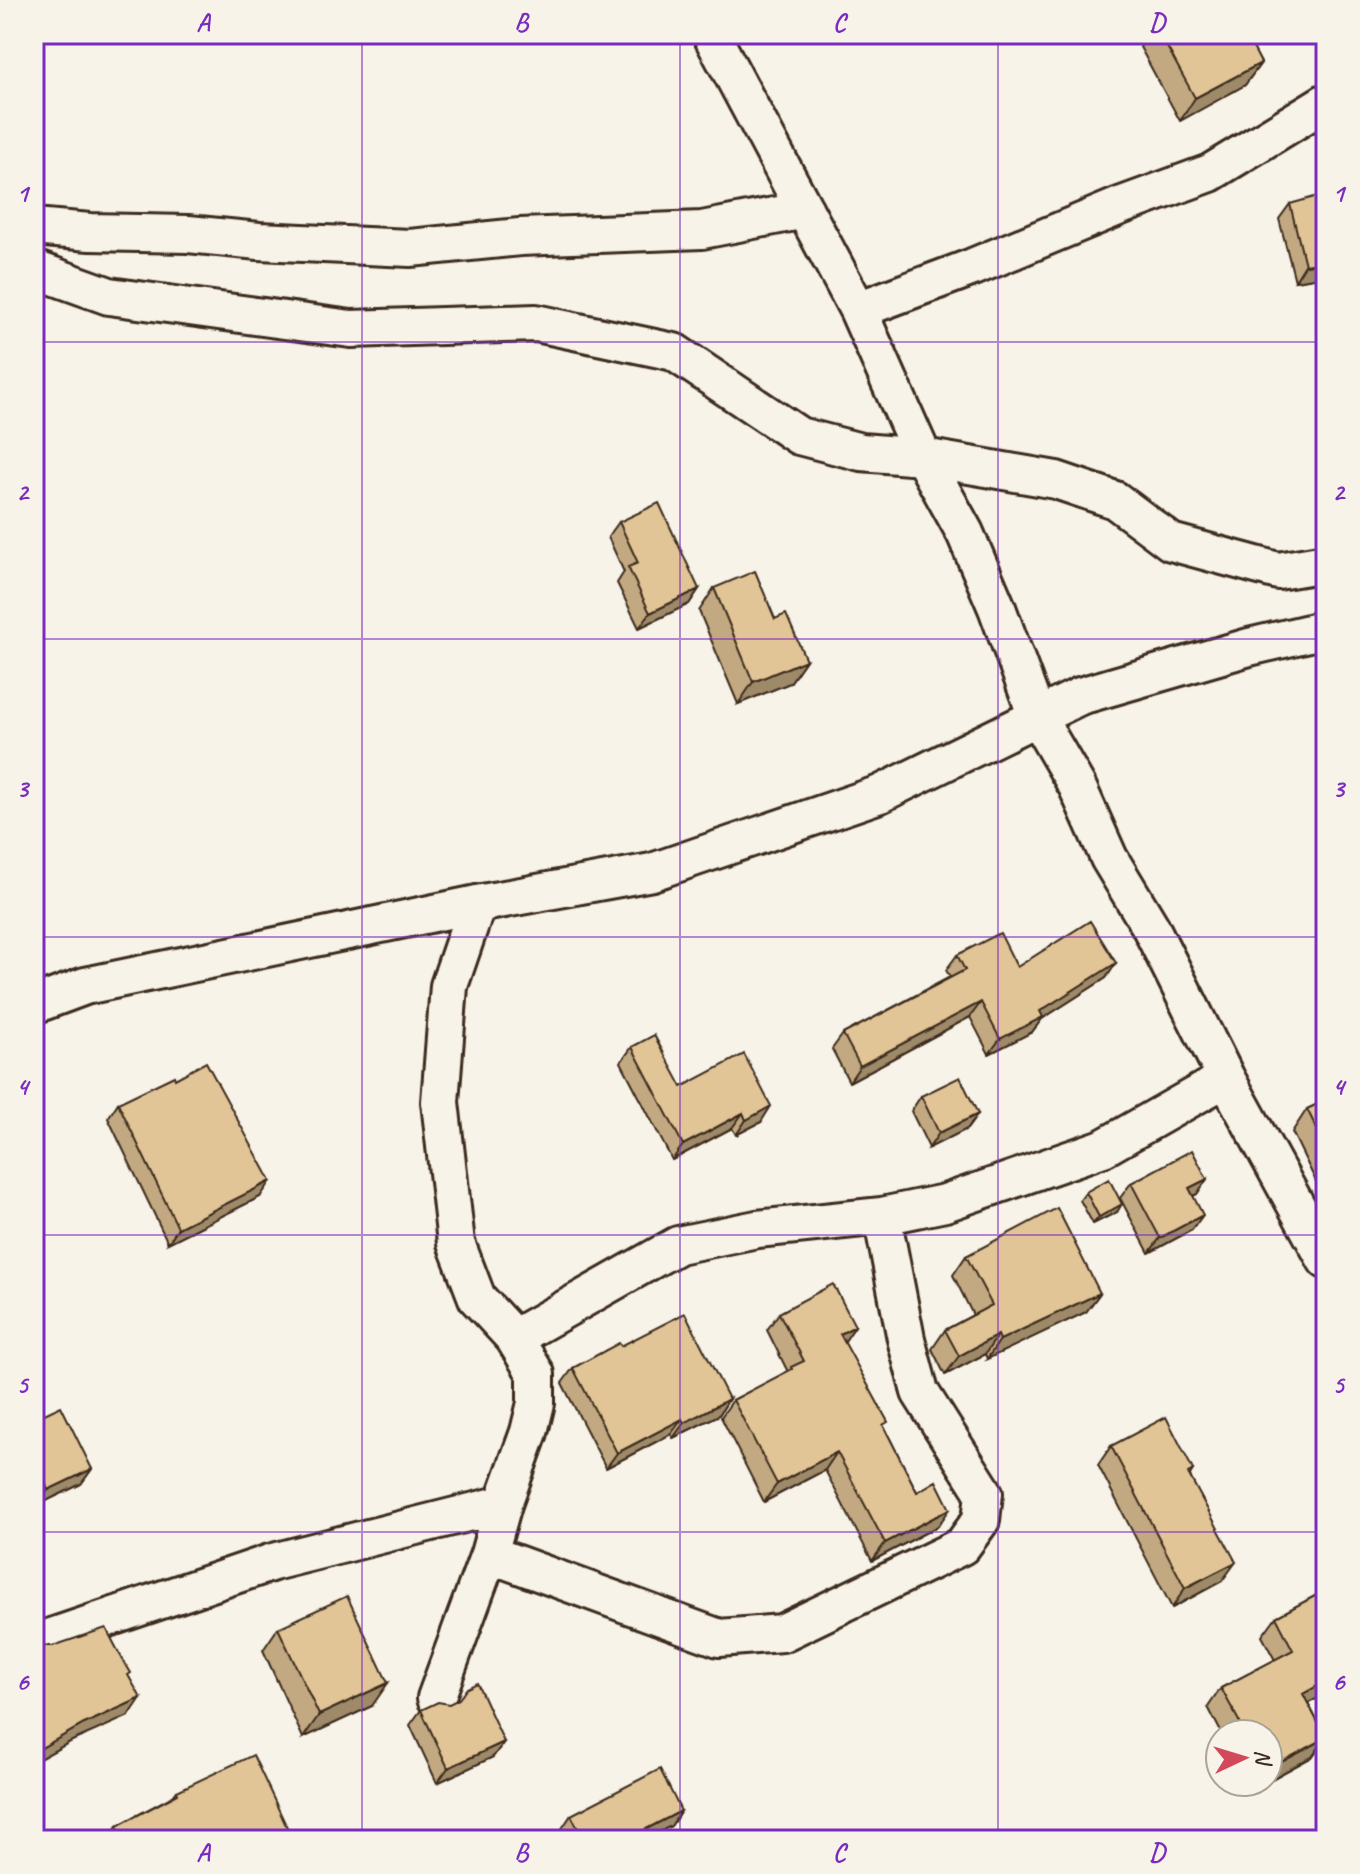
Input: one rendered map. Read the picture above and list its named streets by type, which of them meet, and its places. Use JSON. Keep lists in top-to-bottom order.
{
  "north": "right",
  "grid": {
    "columns": [
      "A",
      "B",
      "C",
      "D"
    ],
    "rows": [
      "1",
      "2",
      "3",
      "4",
      "5",
      "6"
    ]
  }
}
